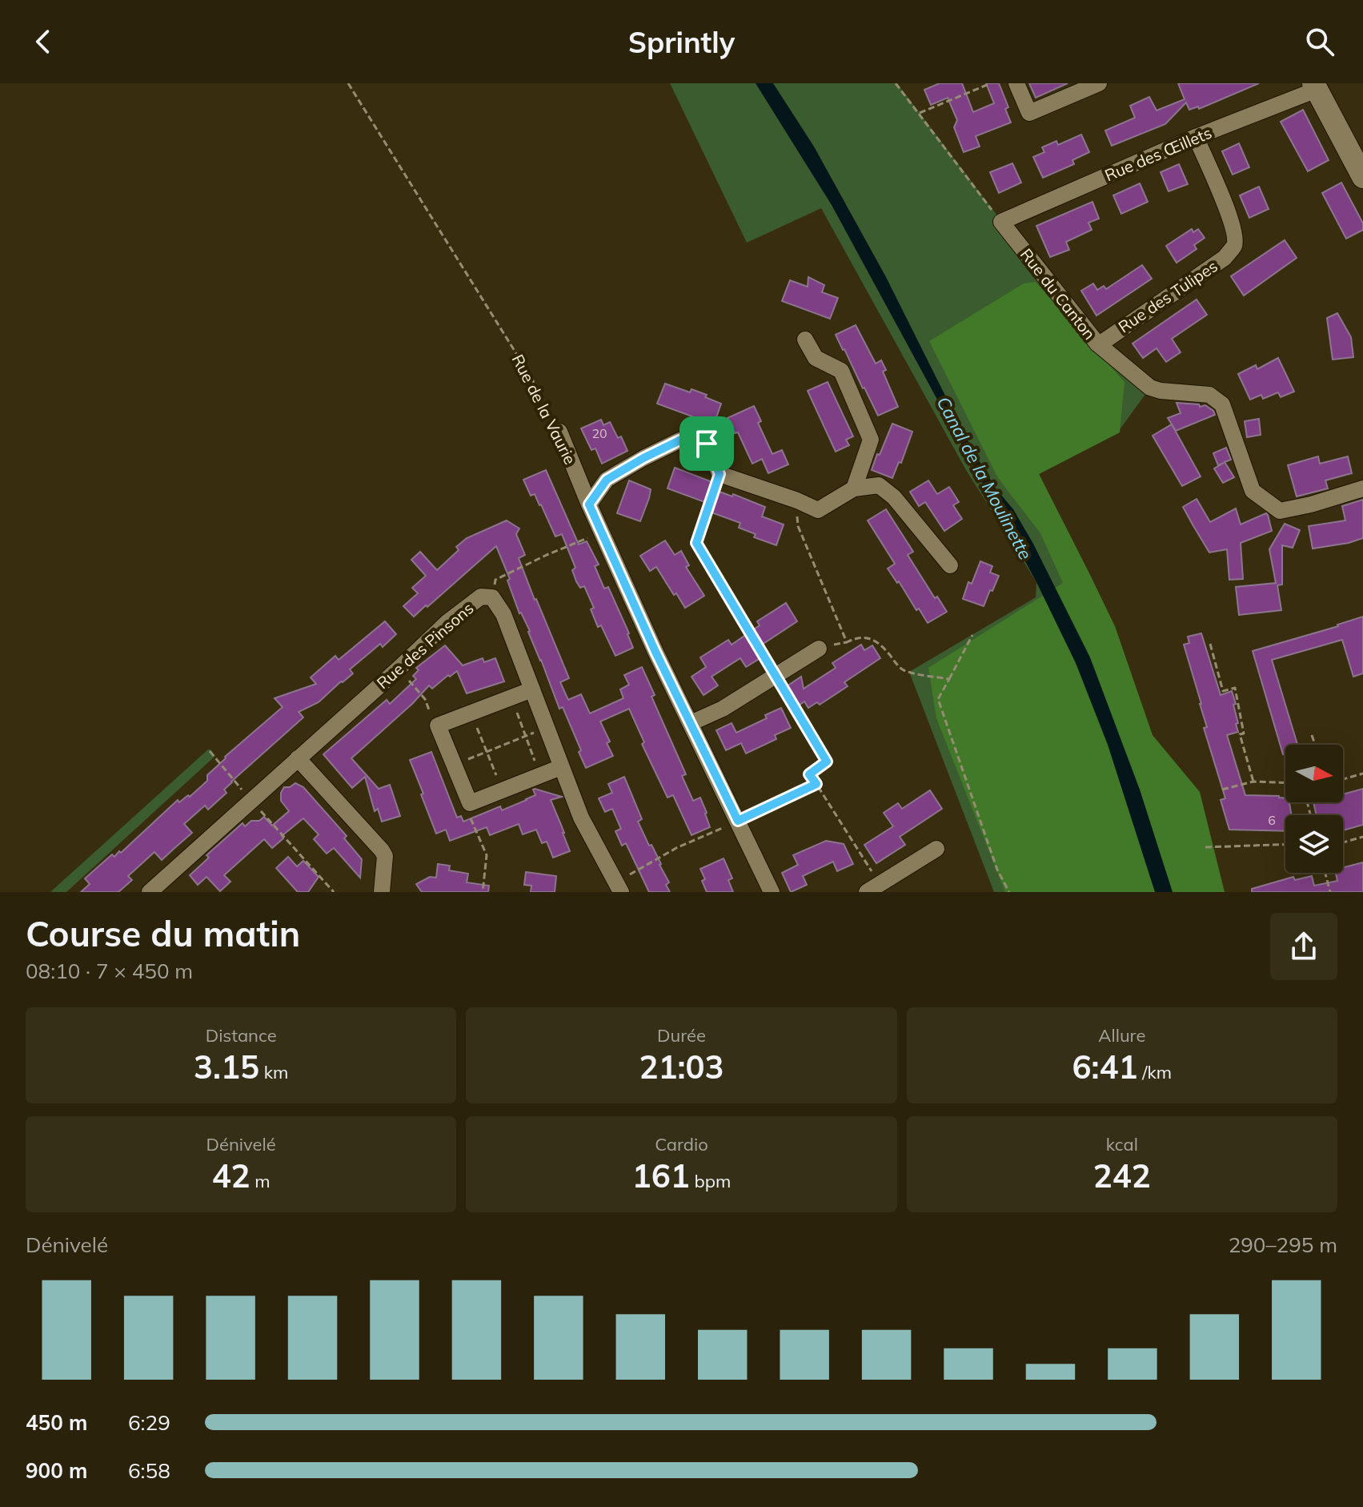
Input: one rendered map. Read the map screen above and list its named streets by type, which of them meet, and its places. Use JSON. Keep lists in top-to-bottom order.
{
  "streets": {
    "street": [
      "Rue des Œillets",
      "Rue du Canton",
      "Rue des Tulipes",
      "Rue de la Vaurie",
      "Rue des Pinsons"
    ]
  },
  "crossings": [
    ["Rue des Œillets", "Rue du Canton"],
    ["Rue des Œillets", "Rue des Tulipes"],
    ["Rue du Canton", "Rue des Tulipes"]
  ],
  "water": ["Canal de la Moulinette"],
  "house_numbers": ["20", "6"],
  "north": "right",
  "page": {
    "header": "Sprintly",
    "heading": ["Course du matin", "08:10 · 7 × 450 m"],
    "stats": [
      ["Distance", "3.15 km"],
      ["Durée", "21:03"],
      ["Allure", "6:41 /km"],
      ["Dénivelé", "42 m"],
      ["Cardio", "161 bpm"],
      ["kcal", "242"]
    ],
    "chart": ["Dénivelé", "290–295 m"],
    "list": [
      {
        "name": "450 m",
        "note": "6:29"
      },
      {
        "name": "900 m",
        "note": "6:58"
      }
    ]
  }
}
